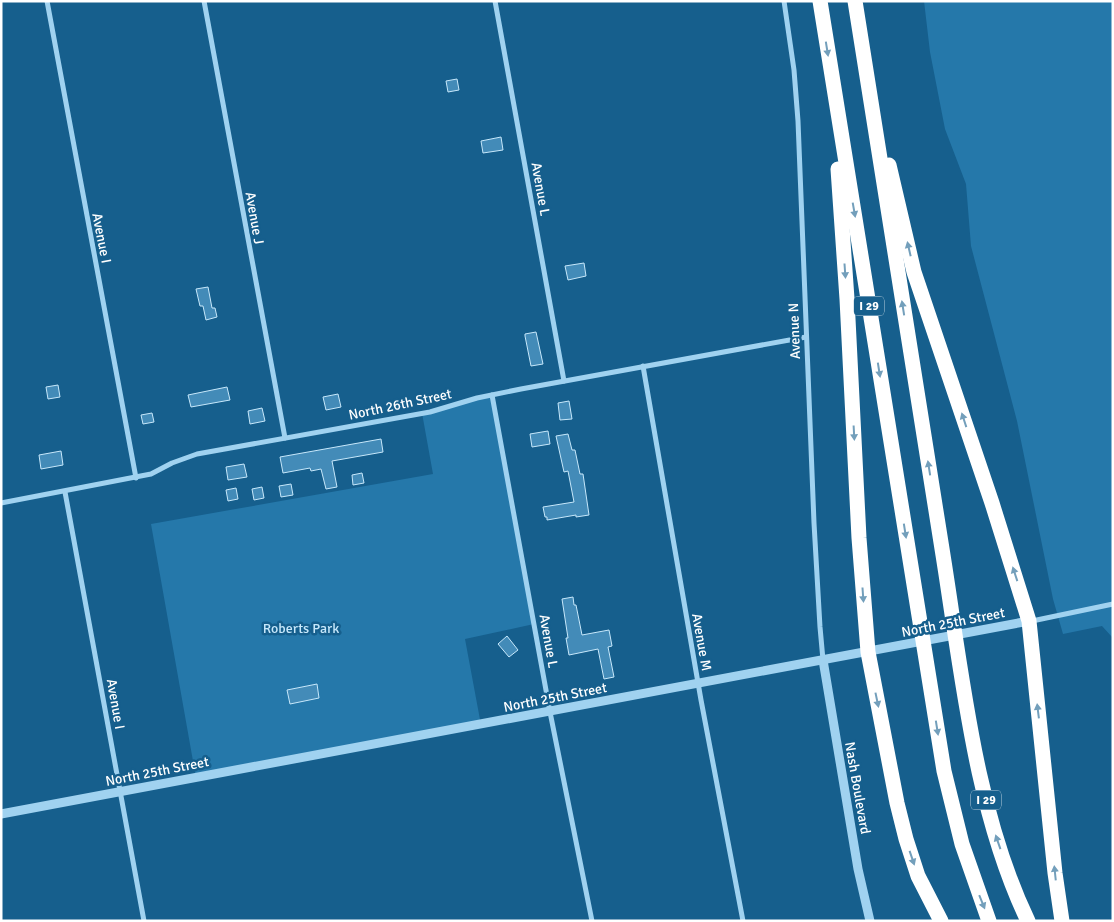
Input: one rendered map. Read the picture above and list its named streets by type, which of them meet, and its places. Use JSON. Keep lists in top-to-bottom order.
{
  "streets": {
    "highway": ["I 29"],
    "street": [
      "Avenue L",
      "Avenue J",
      "Avenue I",
      "Avenue N",
      "North 26th Street",
      "North 25th Street",
      "Avenue M",
      "Nash Boulevard"
    ]
  },
  "crossings": [
    ["Avenue L", "North 26th Street"],
    ["Avenue L", "North 25th Street"],
    ["Avenue J", "North 26th Street"],
    ["Avenue I", "North 26th Street"],
    ["Avenue I", "North 25th Street"],
    ["Avenue N", "North 26th Street"],
    ["Avenue N", "North 25th Street"],
    ["Avenue N", "Nash Boulevard"],
    ["North 26th Street", "Avenue M"],
    ["North 25th Street", "Avenue M"],
    ["North 25th Street", "Nash Boulevard"]
  ],
  "parks": ["Roberts Park"]
}
